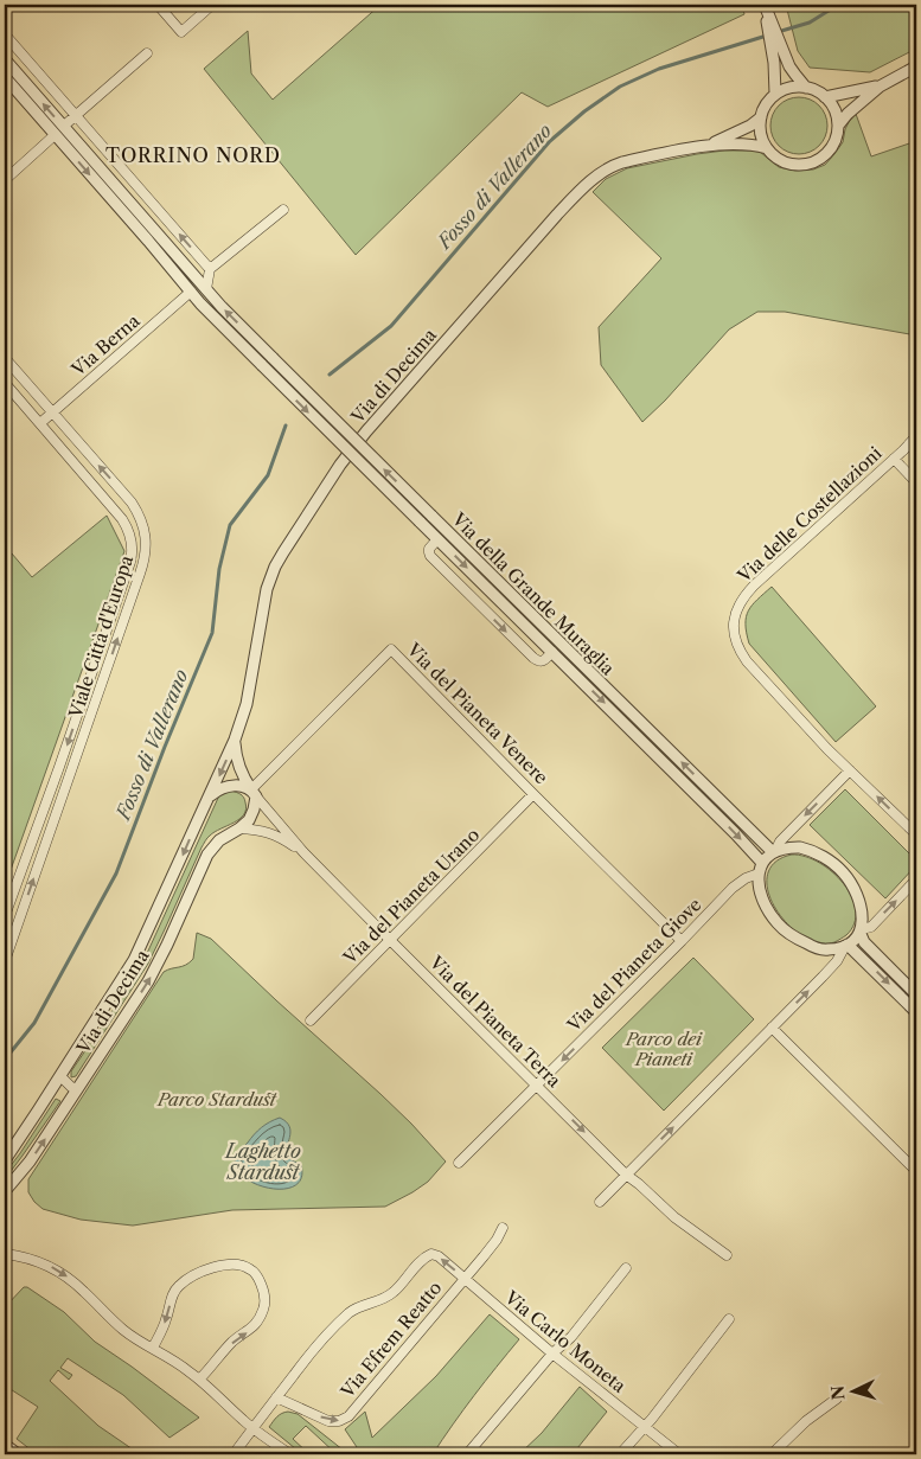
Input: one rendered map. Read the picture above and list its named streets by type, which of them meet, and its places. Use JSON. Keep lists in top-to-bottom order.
{
  "streets": {
    "street": [
      "Via Berna",
      "Via di Decima",
      "Via delle Costellazioni",
      "Via della Grande Muraglia",
      "Viale Città d'Europa",
      "Via del Pianeta Venere",
      "Via del Pianeta Urano",
      "Via del Pianeta Giove",
      "Via del Pianeta Terra",
      "Via Efrem Reatto",
      "Via Carlo Moneta"
    ]
  },
  "crossings": [
    ["Via Berna", "Via della Grande Muraglia"],
    ["Via Berna", "Viale Città d'Europa"],
    ["Via di Decima", "Via del Pianeta Venere"],
    ["Via di Decima", "Via del Pianeta Terra"],
    ["Via della Grande Muraglia", "Via del Pianeta Giove"],
    ["Via del Pianeta Venere", "Via del Pianeta Urano"],
    ["Via del Pianeta Venere", "Via del Pianeta Giove"],
    ["Via del Pianeta Venere", "Via del Pianeta Terra"],
    ["Via del Pianeta Urano", "Via del Pianeta Terra"],
    ["Via del Pianeta Giove", "Via del Pianeta Terra"],
    ["Via Efrem Reatto", "Via Carlo Moneta"]
  ],
  "one_way": ["Via del Pianeta Giove", "Via Efrem Reatto", "Via Carlo Moneta"],
  "districts": ["TORRINO NORD"],
  "water": ["Fosso di Vallerano", "Laghetto Stardust"],
  "parks": ["Parco dei Pianeti", "Parco Stardust"],
  "north": "left"
}
